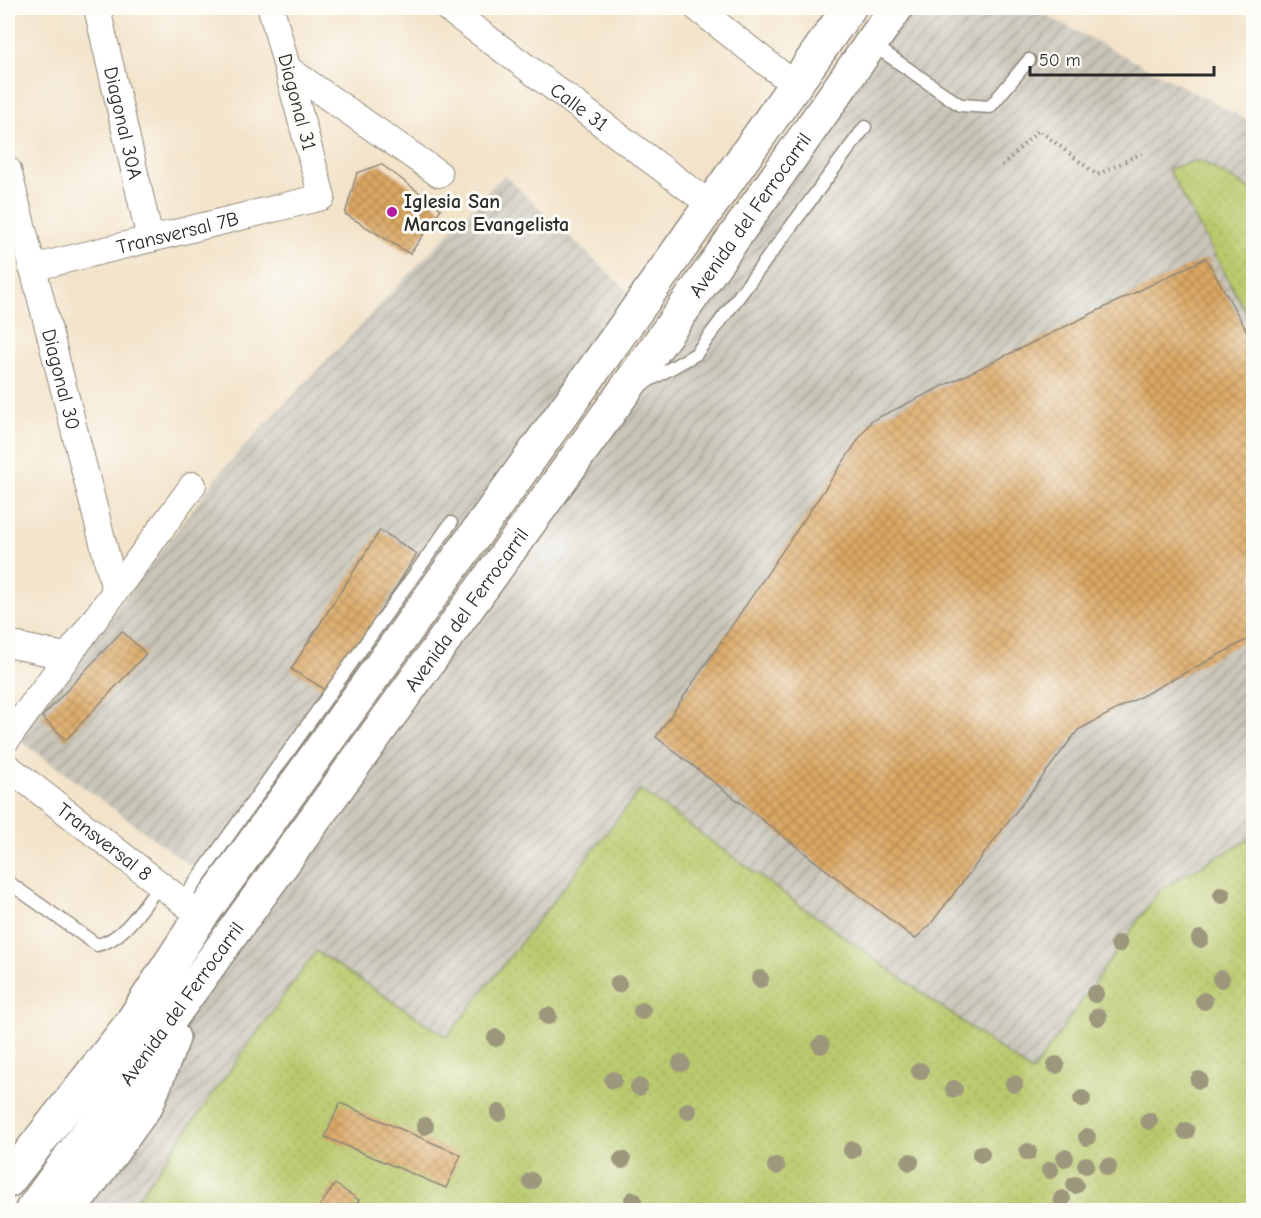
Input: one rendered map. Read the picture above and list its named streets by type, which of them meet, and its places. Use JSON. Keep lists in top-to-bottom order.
{
  "streets": {
    "main road": ["Avenida del Ferrocarril"],
    "street": [
      "Diagonal 31",
      "Calle 31",
      "Diagonal 30A",
      "Transversal 7B",
      "Diagonal 30",
      "Transversal 8"
    ]
  },
  "crossings": [
    ["Diagonal 31", "Transversal 7B"],
    ["Calle 31", "Avenida del Ferrocarril"],
    ["Diagonal 30A", "Transversal 7B"],
    ["Avenida del Ferrocarril", "Transversal 8"],
    ["Transversal 7B", "Diagonal 30"]
  ],
  "places": ["Iglesia San Marcos Evangelista"],
  "scale_bar": "50 m"
}
